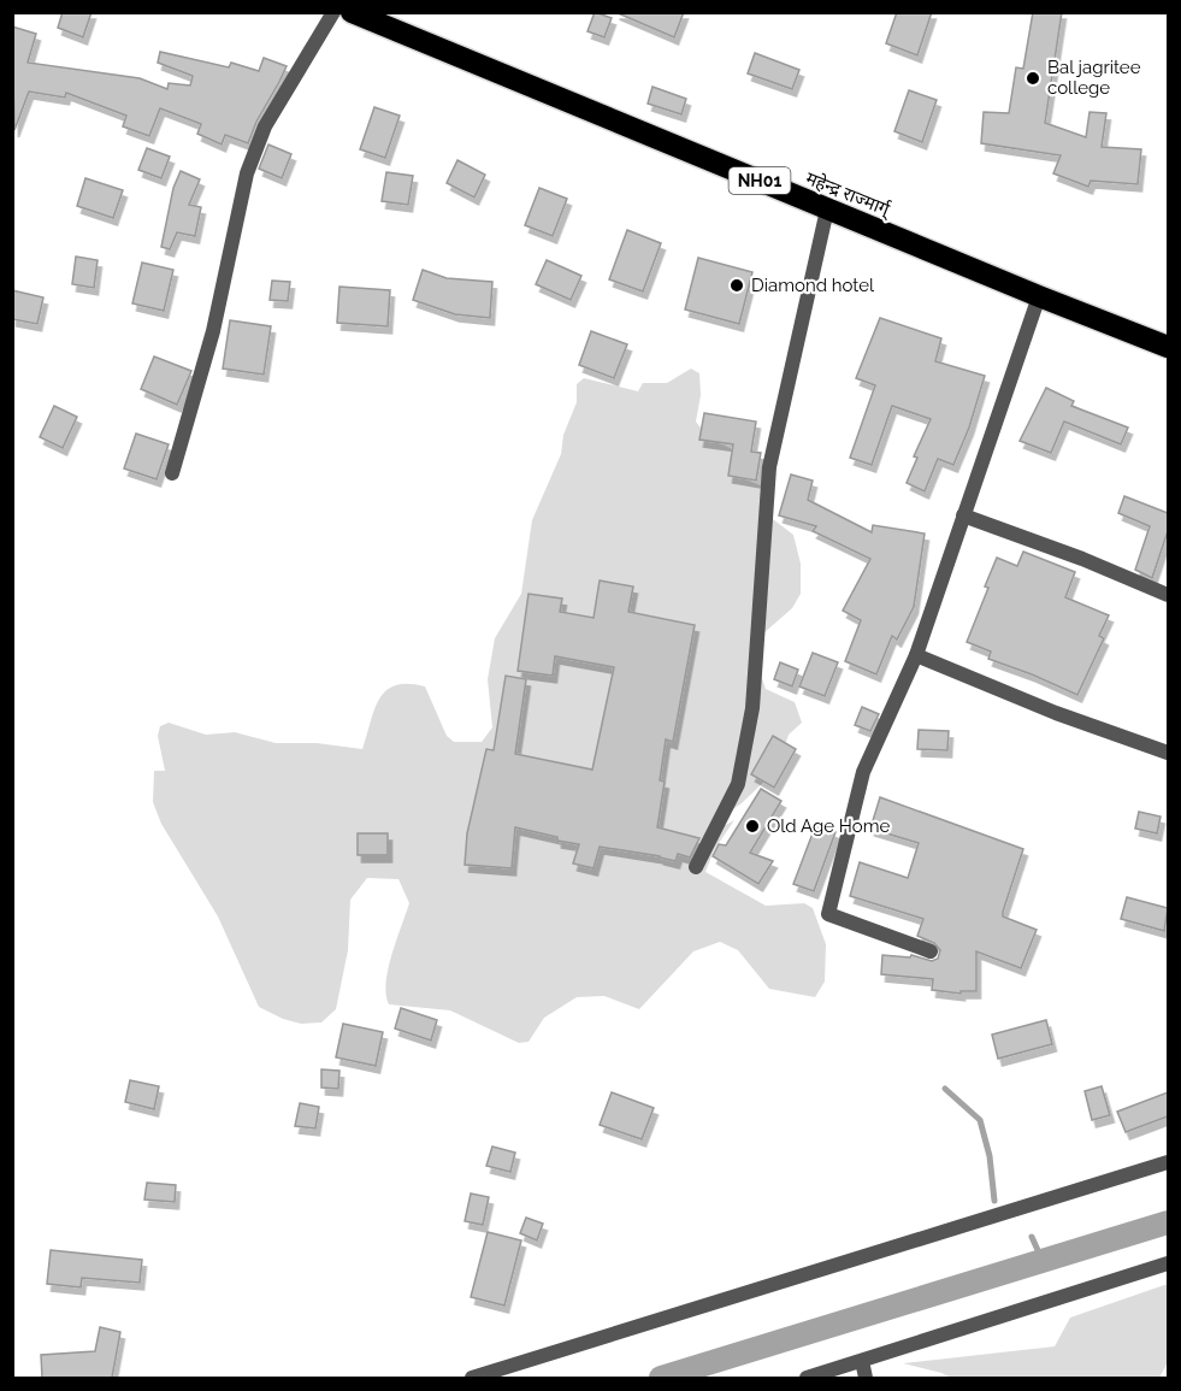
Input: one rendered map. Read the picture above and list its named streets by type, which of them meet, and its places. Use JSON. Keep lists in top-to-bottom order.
{
  "streets": {
    "highway": ["NH01", "महेन्द्र राज्मार्ग्"]
  },
  "places": ["Bal jagritee college", "Diamond hotel", "Old Age Home"]
}
